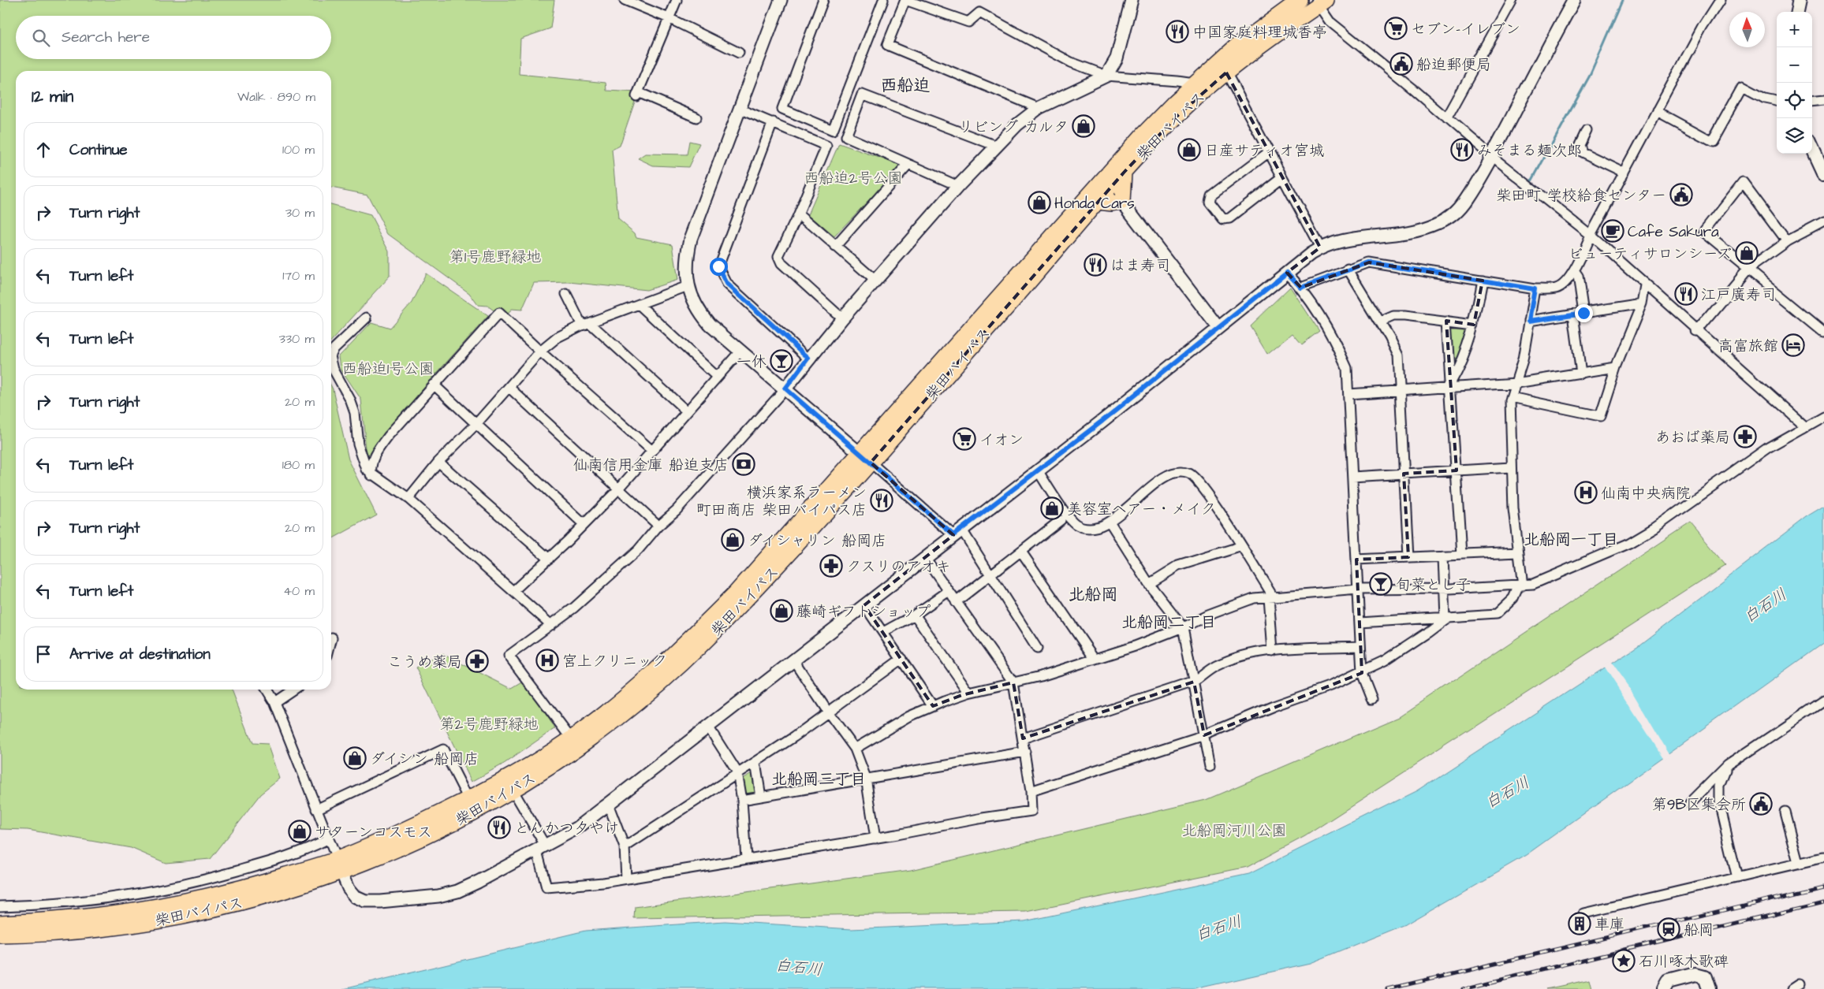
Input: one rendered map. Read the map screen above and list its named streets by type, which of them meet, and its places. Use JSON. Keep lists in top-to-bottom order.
{
  "streets": {
    "highway": ["柴田バイパス"]
  },
  "districts": [
    "西船迫",
    "北船岡一丁目",
    "北船岡",
    "北船岡二丁目",
    "北船岡三丁目"
  ],
  "water": ["白石川"],
  "parks": [
    "西船迫2号公園",
    "第1号鹿野緑地",
    "西船迫1号公園",
    "第2号鹿野緑地",
    "北船岡河川公園"
  ],
  "places": {
    "supermarket": ["セブン-イレブン", "イオン"],
    "restaurant": [
      "中国家庭料理城香亭",
      "みそまる麺次郎",
      "はま寿司",
      "江戸廣寿司",
      "横浜家系ラーメン 町田商店 柴田バイパス店",
      "とんかつ夕やけ"
    ],
    "public building": ["船迫郵便局", "柴田町 学校給食センター", "第9B区集会所"],
    "shop": [
      "リビング カルタ",
      "日産サティオ宮城",
      "Honda Cars",
      "ビューティサロンシーズ",
      "美容室ヘアー・メイク",
      "ダイシャリン 船岡店",
      "藤崎ギフトショップ",
      "ダイシン 船岡店",
      "サターンコスモス"
    ],
    "cafe": ["Cafe Sakura"],
    "hotel": ["高富旅館"],
    "bar": ["一休", "旬菜とし子"],
    "pharmacy": ["あおば薬局", "クスリのアオキ", "こうめ薬局"],
    "bank": ["仙南信用金庫 船迫支店"],
    "hospital": ["仙南中央病院", "宮上クリニック"],
    "building": ["車庫"],
    "station": ["船岡"],
    "place": ["石川啄木歌碑"]
  },
  "north": "top",
  "page": {
    "map_buttons": ["+", "−"],
    "search": "Search here",
    "heading": ["12 min", "Walk · 890 m"],
    "list": [
      ["Continue", "100 m"],
      ["Turn right", "30 m"],
      ["Turn left", "170 m"],
      ["Turn left", "330 m"],
      ["Turn right", "20 m"],
      ["Turn left", "180 m"],
      ["Turn right", "20 m"],
      ["Turn left", "40 m"],
      "Arrive at destination"
    ]
  }
}
